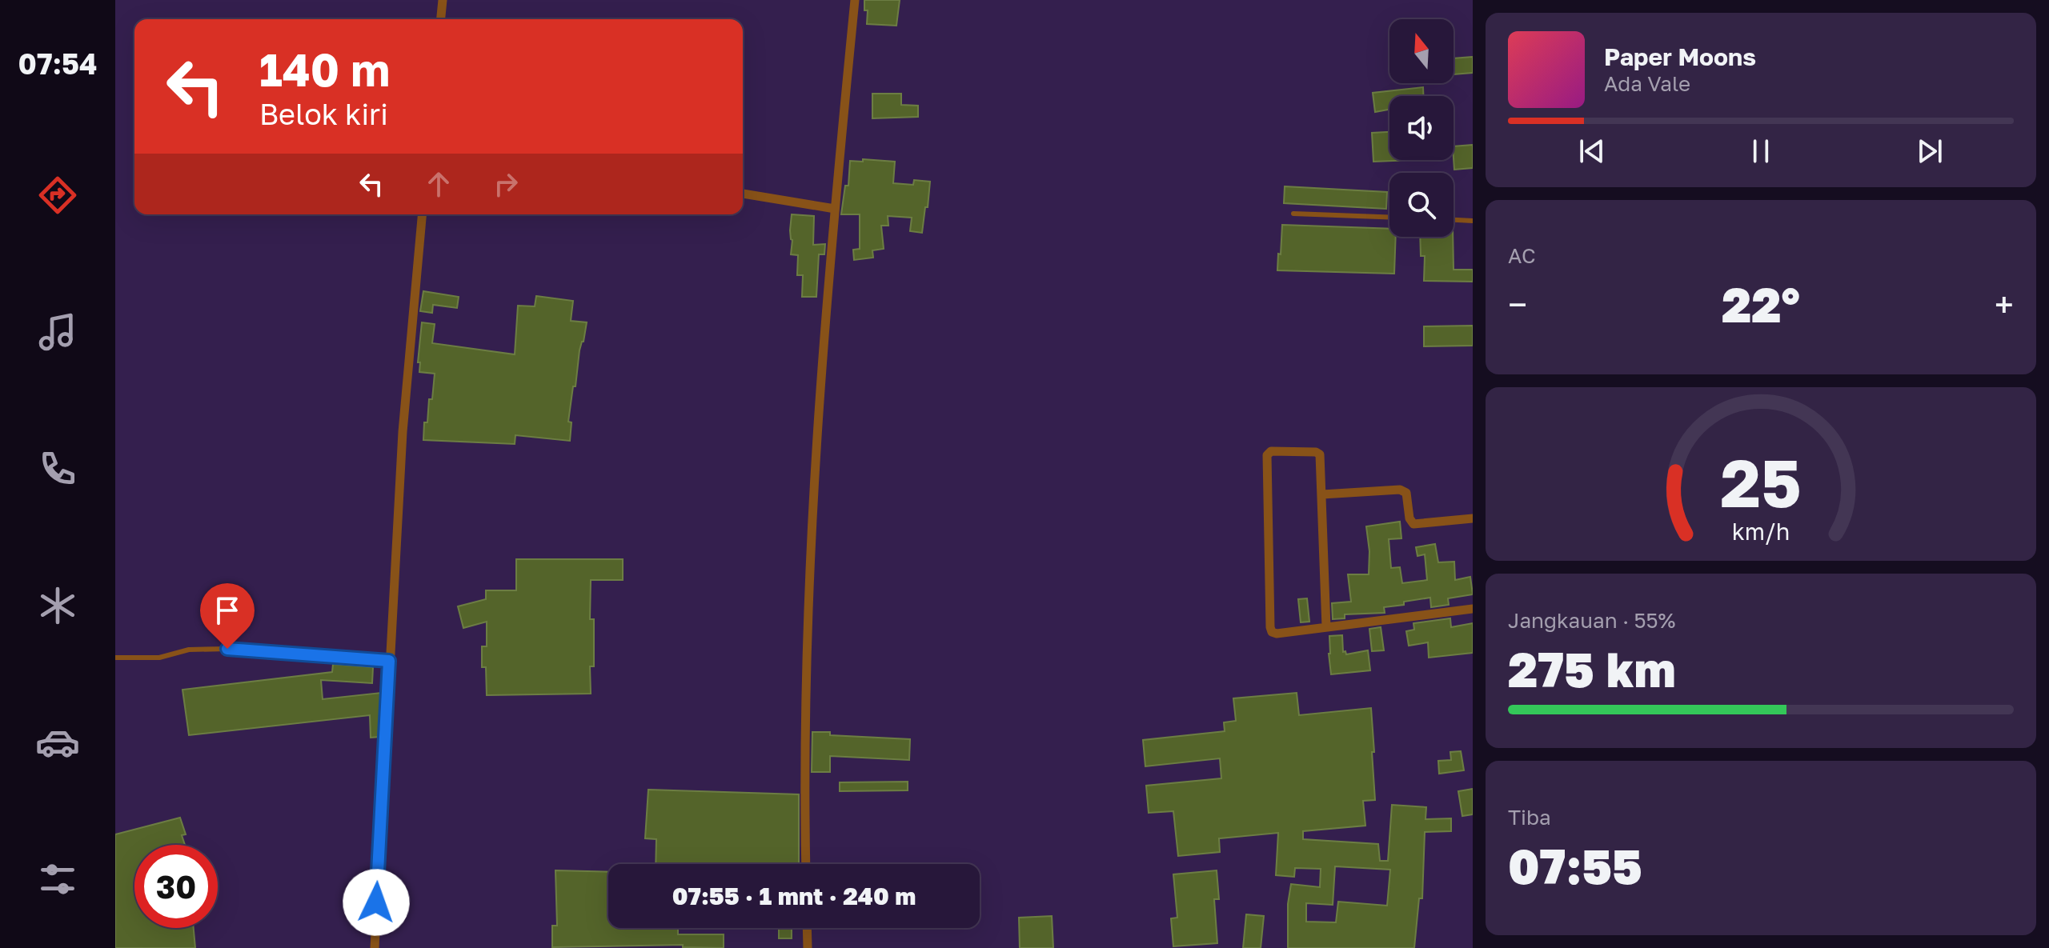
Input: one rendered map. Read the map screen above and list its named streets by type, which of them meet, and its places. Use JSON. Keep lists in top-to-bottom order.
{
  "north": "top",
  "page": {
    "tabs": "07:54",
    "turn": ["140 m", "Belok kiri"],
    "song": ["Paper Moons", "Ada Vale"],
    "tile": [
      "AC",
      ["Jangkauan · 55%", "275 km"],
      ["Tiba", "07:55"]
    ],
    "heat": ["−", "22°", "+"],
    "limit": "30",
    "trip": "07:55 · 1 mnt · 240 m",
    "gauge": ["25", "km/h"]
  }
}
